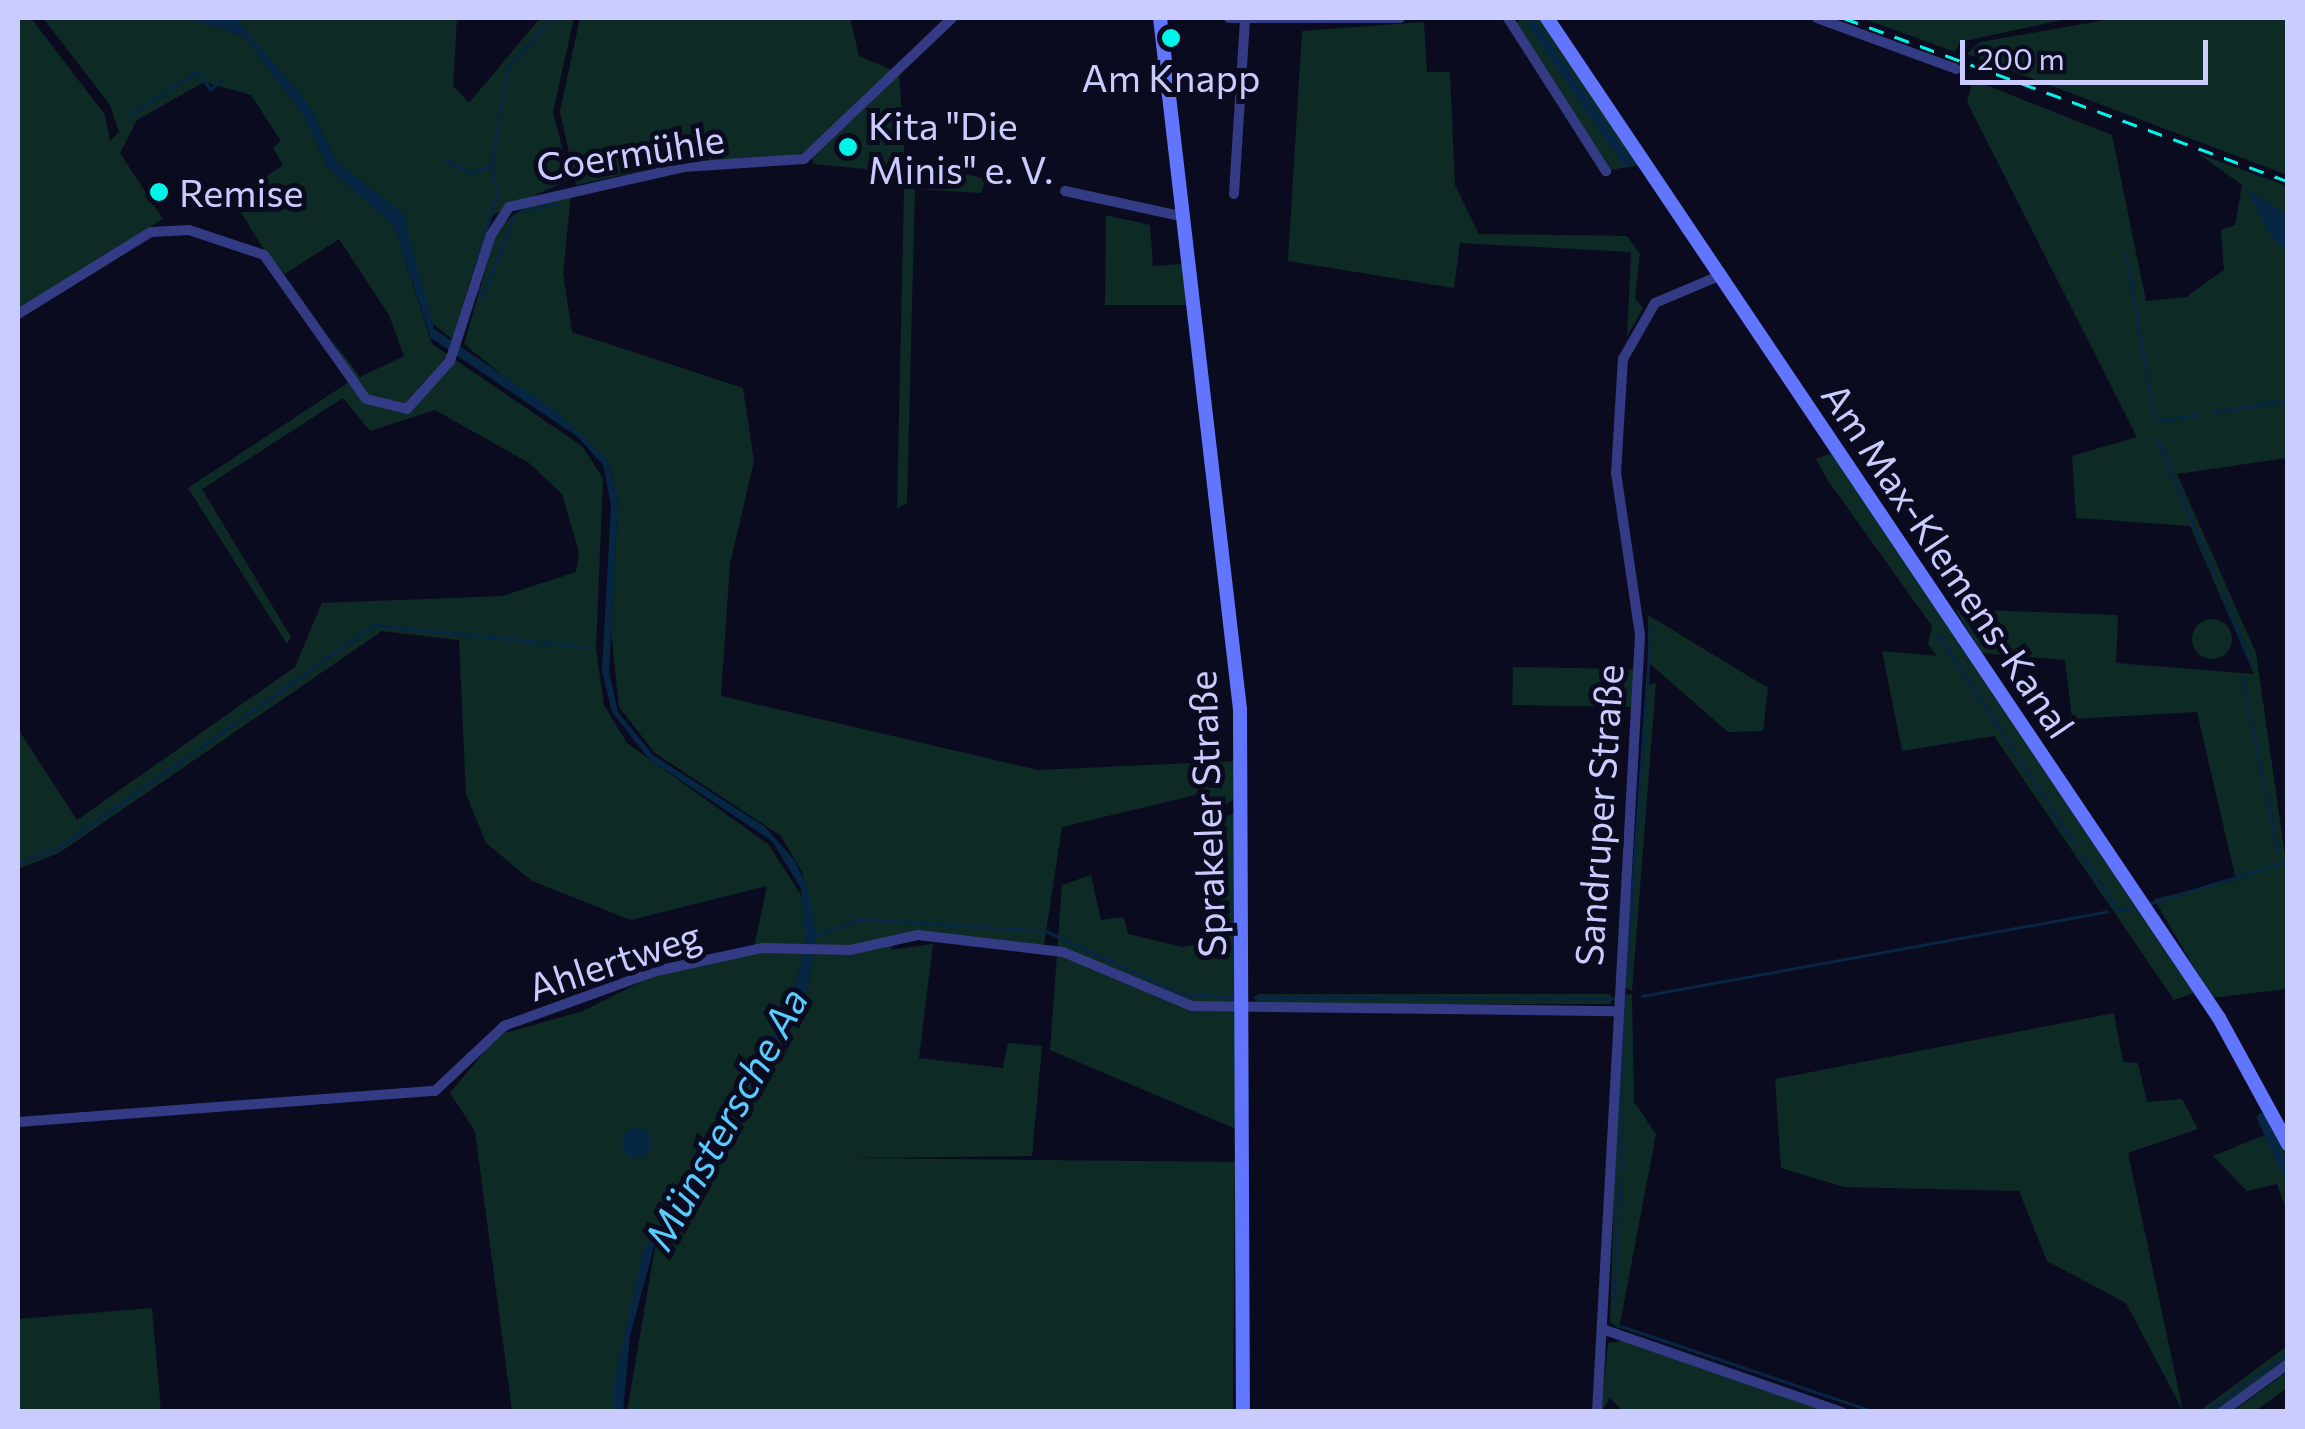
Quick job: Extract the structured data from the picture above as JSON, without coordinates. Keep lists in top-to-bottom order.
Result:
{
  "streets": {
    "main road": ["Am Max-Klemens-Kanal", "Sprakeler Straße"],
    "street": ["Coermühle", "Sandruper Straße", "Ahlertweg"]
  },
  "crossings": [
    ["Am Max-Klemens-Kanal", "Sandruper Straße"],
    ["Sprakeler Straße", "Ahlertweg"],
    ["Sandruper Straße", "Ahlertweg"]
  ],
  "water": ["Münstersche Aa"],
  "places": ["Am Knapp", "Kita \"Die Minis\" e. V.", "Remise"],
  "scale_bar": "200 m"
}
